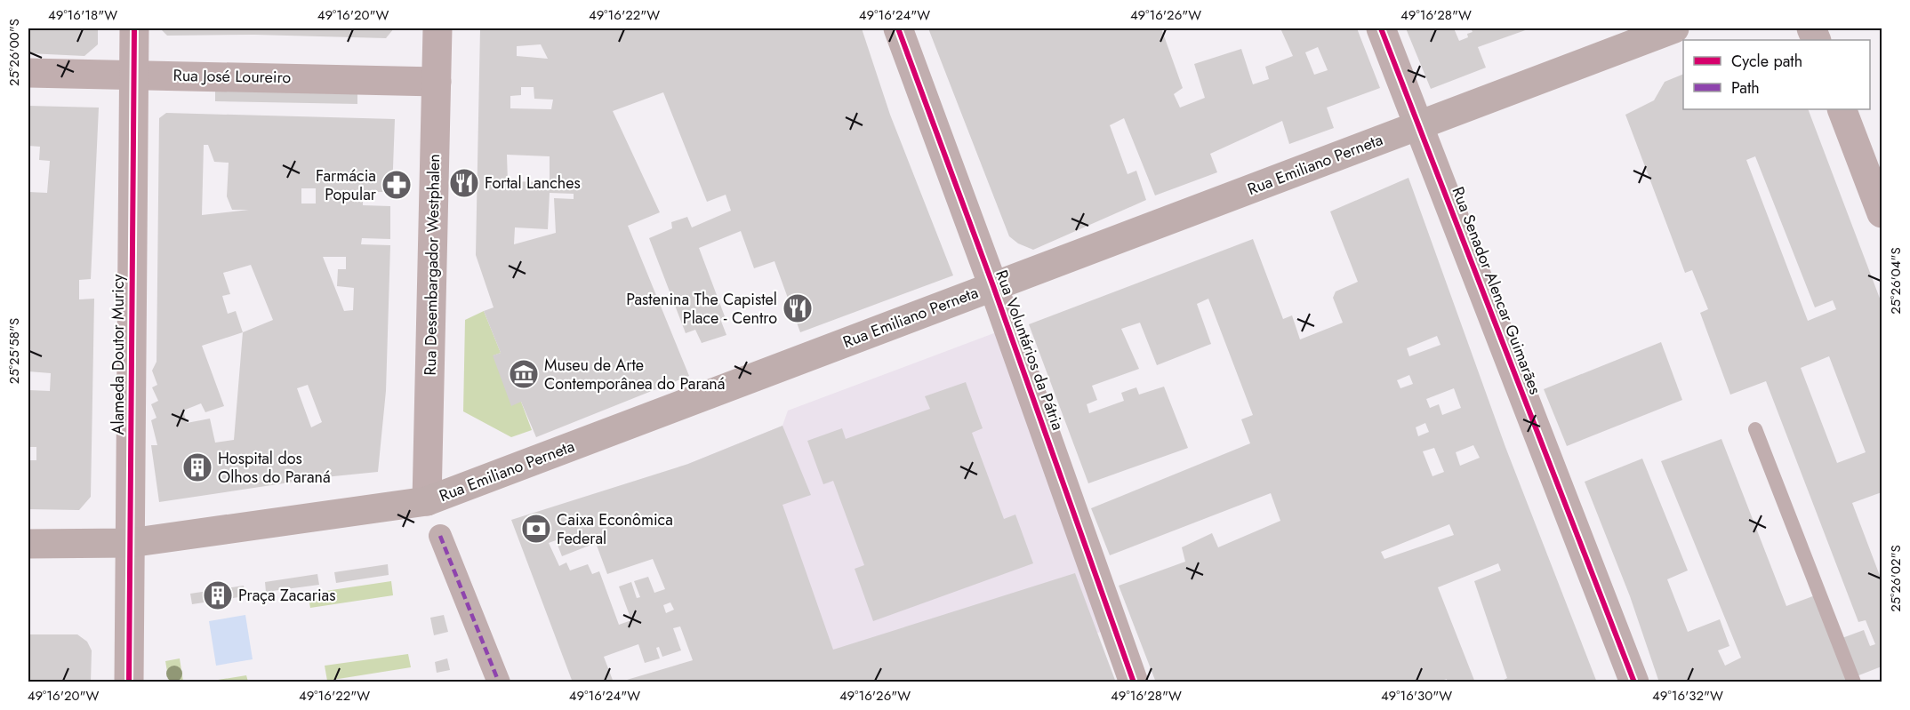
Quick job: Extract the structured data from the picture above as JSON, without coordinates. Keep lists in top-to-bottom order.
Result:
{
  "streets": {
    "main road": ["Rua Emiliano Perneta"],
    "street": [
      "Rua José Loureiro",
      "Rua Desembargador Westphalen",
      "Rua Senador Alencar Guimarães",
      "Rua Voluntários da Pátria",
      "Alameda Doutor Muricy"
    ]
  },
  "crossings": [
    ["Rua José Loureiro", "Rua Desembargador Westphalen"],
    ["Rua José Loureiro", "Alameda Doutor Muricy"],
    ["Rua Emiliano Perneta", "Rua Desembargador Westphalen"],
    ["Rua Emiliano Perneta", "Rua Senador Alencar Guimarães"],
    ["Rua Emiliano Perneta", "Rua Voluntários da Pátria"],
    ["Rua Emiliano Perneta", "Alameda Doutor Muricy"]
  ],
  "places": {
    "restaurant": ["Fortal Lanches", "Pastenina The Capistel Place - Centro"],
    "pharmacy": ["Farmácia Popular"],
    "museum": ["Museu de Arte Contemporânea do Paraná"],
    "building": ["Hospital dos Olhos do Paraná", "Praça Zacarias"],
    "bank": ["Caixa Econômica Federal"]
  },
  "legend": ["Cycle path", "Path"],
  "coordinates": [
    "49°16'18\"W",
    "49°16'20\"W",
    "49°16'22\"W",
    "49°16'24\"W",
    "49°16'26\"W",
    "49°16'28\"W",
    "25°26'00\"S",
    "25°26'04\"S",
    "25°25'58\"S",
    "25°26'02\"S",
    "49°16'30\"W",
    "49°16'32\"W"
  ]
}
